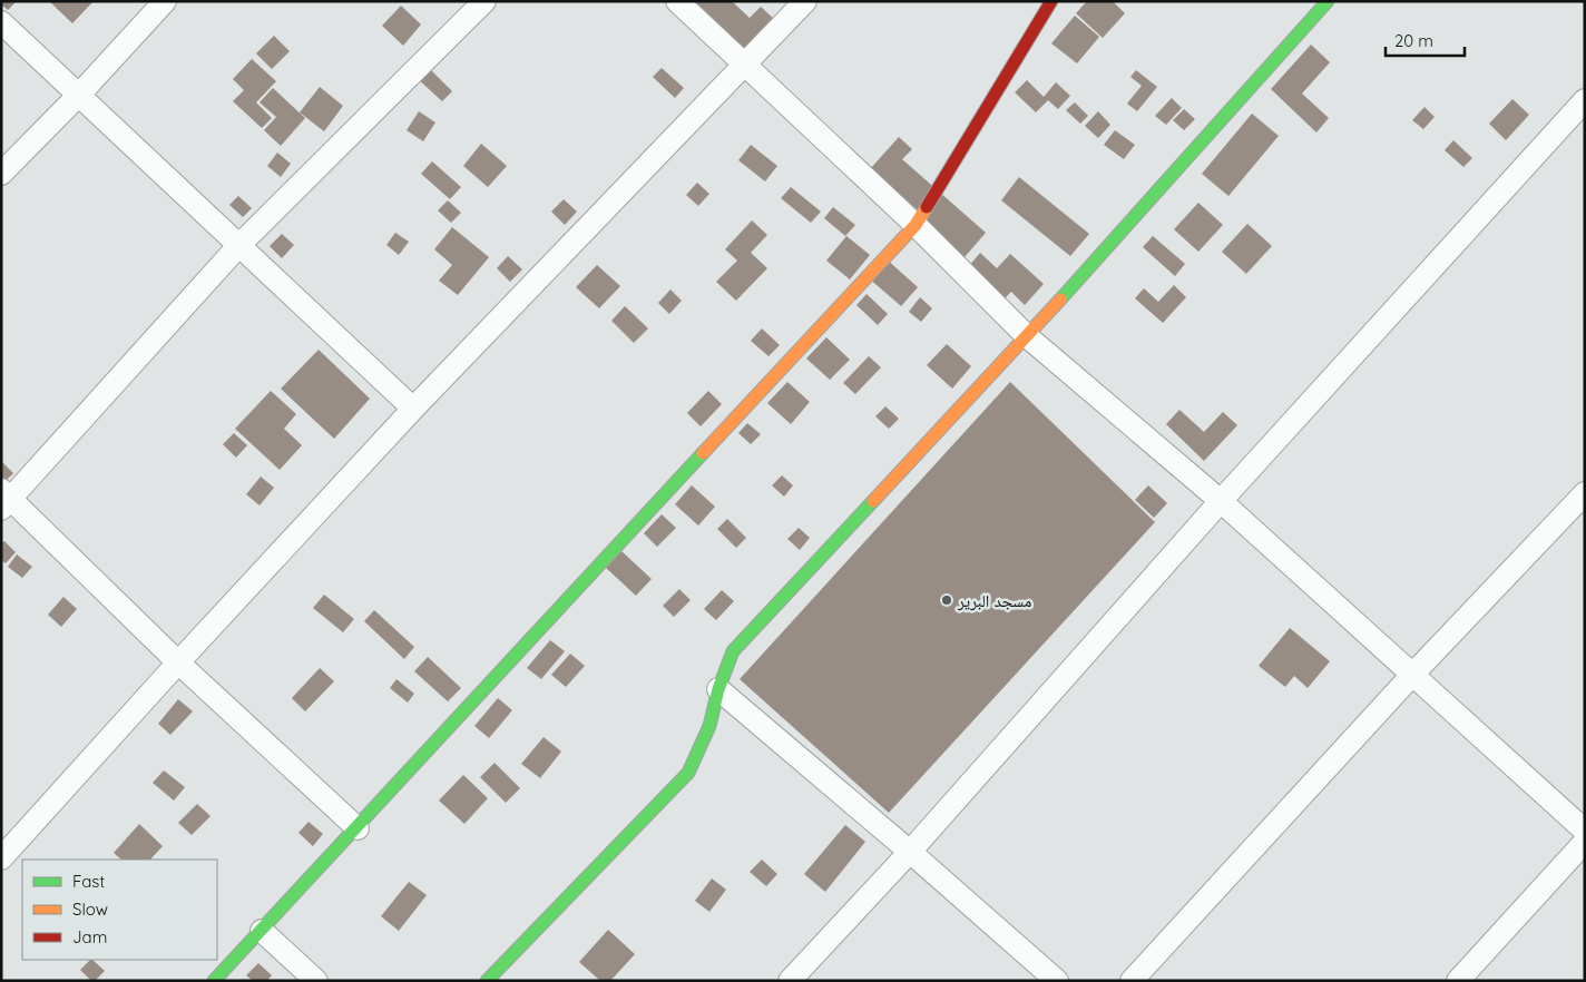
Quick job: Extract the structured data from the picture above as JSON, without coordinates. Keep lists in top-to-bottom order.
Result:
{
  "places": ["مسجد البرير"],
  "legend": ["Fast", "Slow", "Jam"],
  "scale_bar": "20 m"
}
